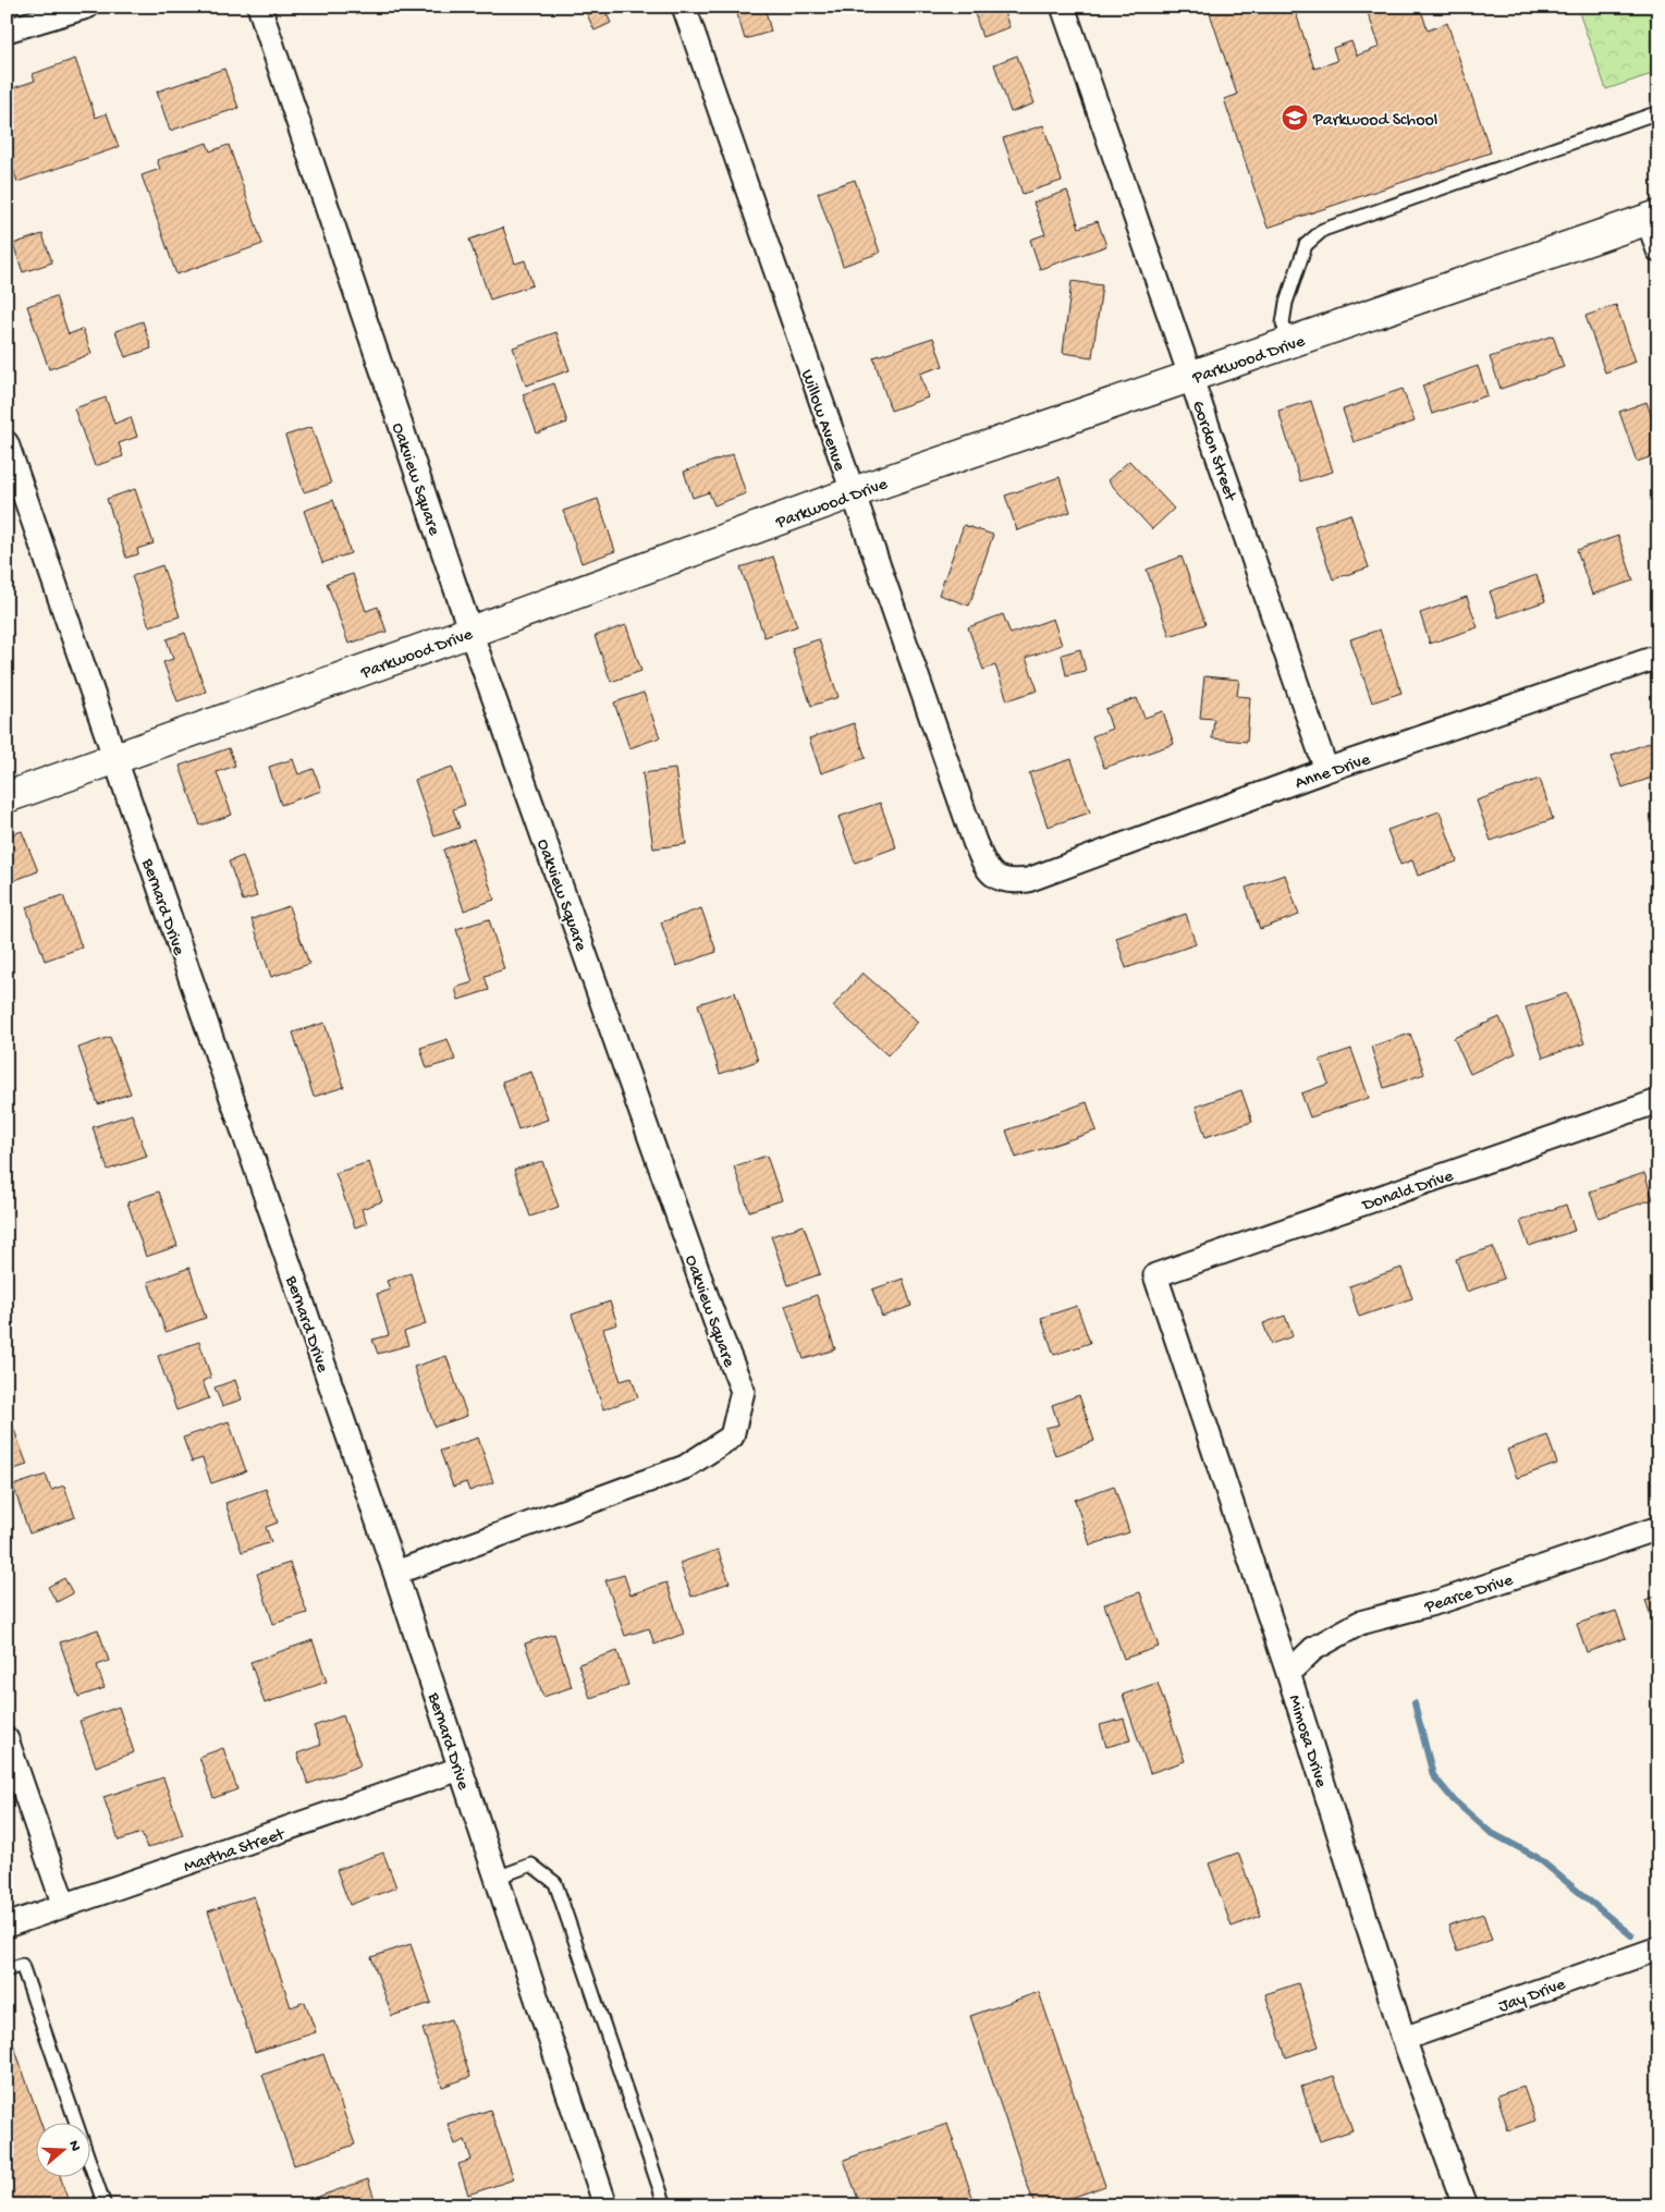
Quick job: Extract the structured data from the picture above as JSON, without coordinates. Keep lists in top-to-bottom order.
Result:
{
  "streets": {
    "street": [
      "Parkwood Drive",
      "Willow Avenue",
      "Gordon Street",
      "Oakview Square",
      "Anne Drive",
      "Bernard Drive",
      "Donald Drive",
      "Pearce Drive",
      "Mimosa Drive",
      "Martha Street",
      "Jay Drive"
    ]
  },
  "crossings": [
    ["Parkwood Drive", "Willow Avenue"],
    ["Parkwood Drive", "Gordon Street"],
    ["Parkwood Drive", "Oakview Square"],
    ["Parkwood Drive", "Bernard Drive"],
    ["Willow Avenue", "Anne Drive"],
    ["Gordon Street", "Anne Drive"],
    ["Oakview Square", "Bernard Drive"],
    ["Bernard Drive", "Martha Street"],
    ["Donald Drive", "Mimosa Drive"],
    ["Pearce Drive", "Mimosa Drive"],
    ["Mimosa Drive", "Jay Drive"]
  ],
  "places": {
    "school or university": ["Parkwood School"]
  },
  "north": "right"
}
